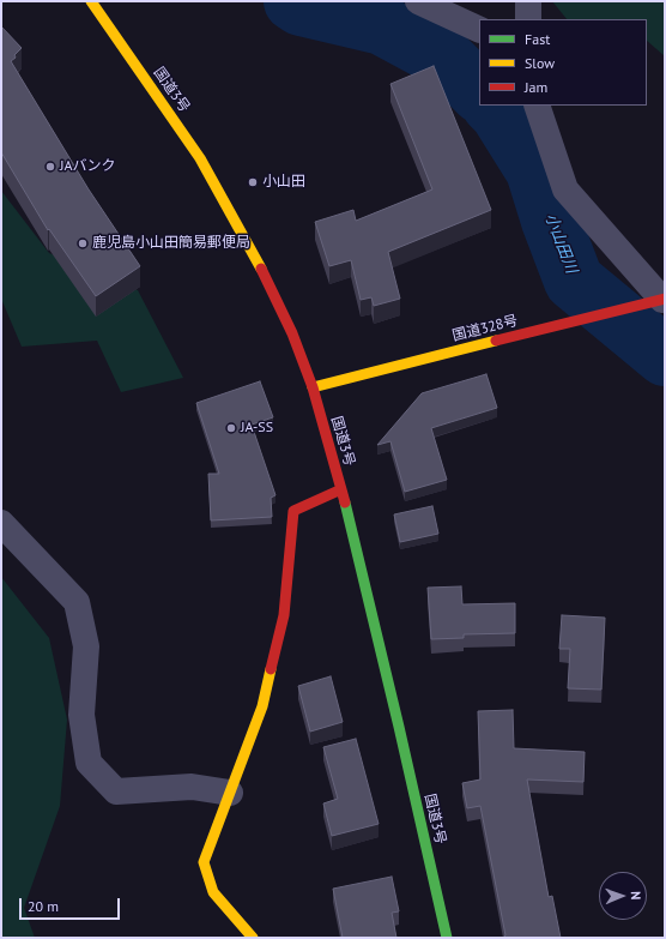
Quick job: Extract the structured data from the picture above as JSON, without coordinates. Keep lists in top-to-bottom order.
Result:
{
  "streets": {
    "main road": ["国道3号", "国道328号"]
  },
  "crossings": [
    ["国道3号", "国道328号"]
  ],
  "water": ["小山田川"],
  "places": [
    "JAバンク",
    "小山田",
    "鹿児島小山田簡易郵便局",
    "JA-SS"
  ],
  "legend": ["Fast", "Slow", "Jam"],
  "scale_bar": "20 m",
  "north": "right"
}
